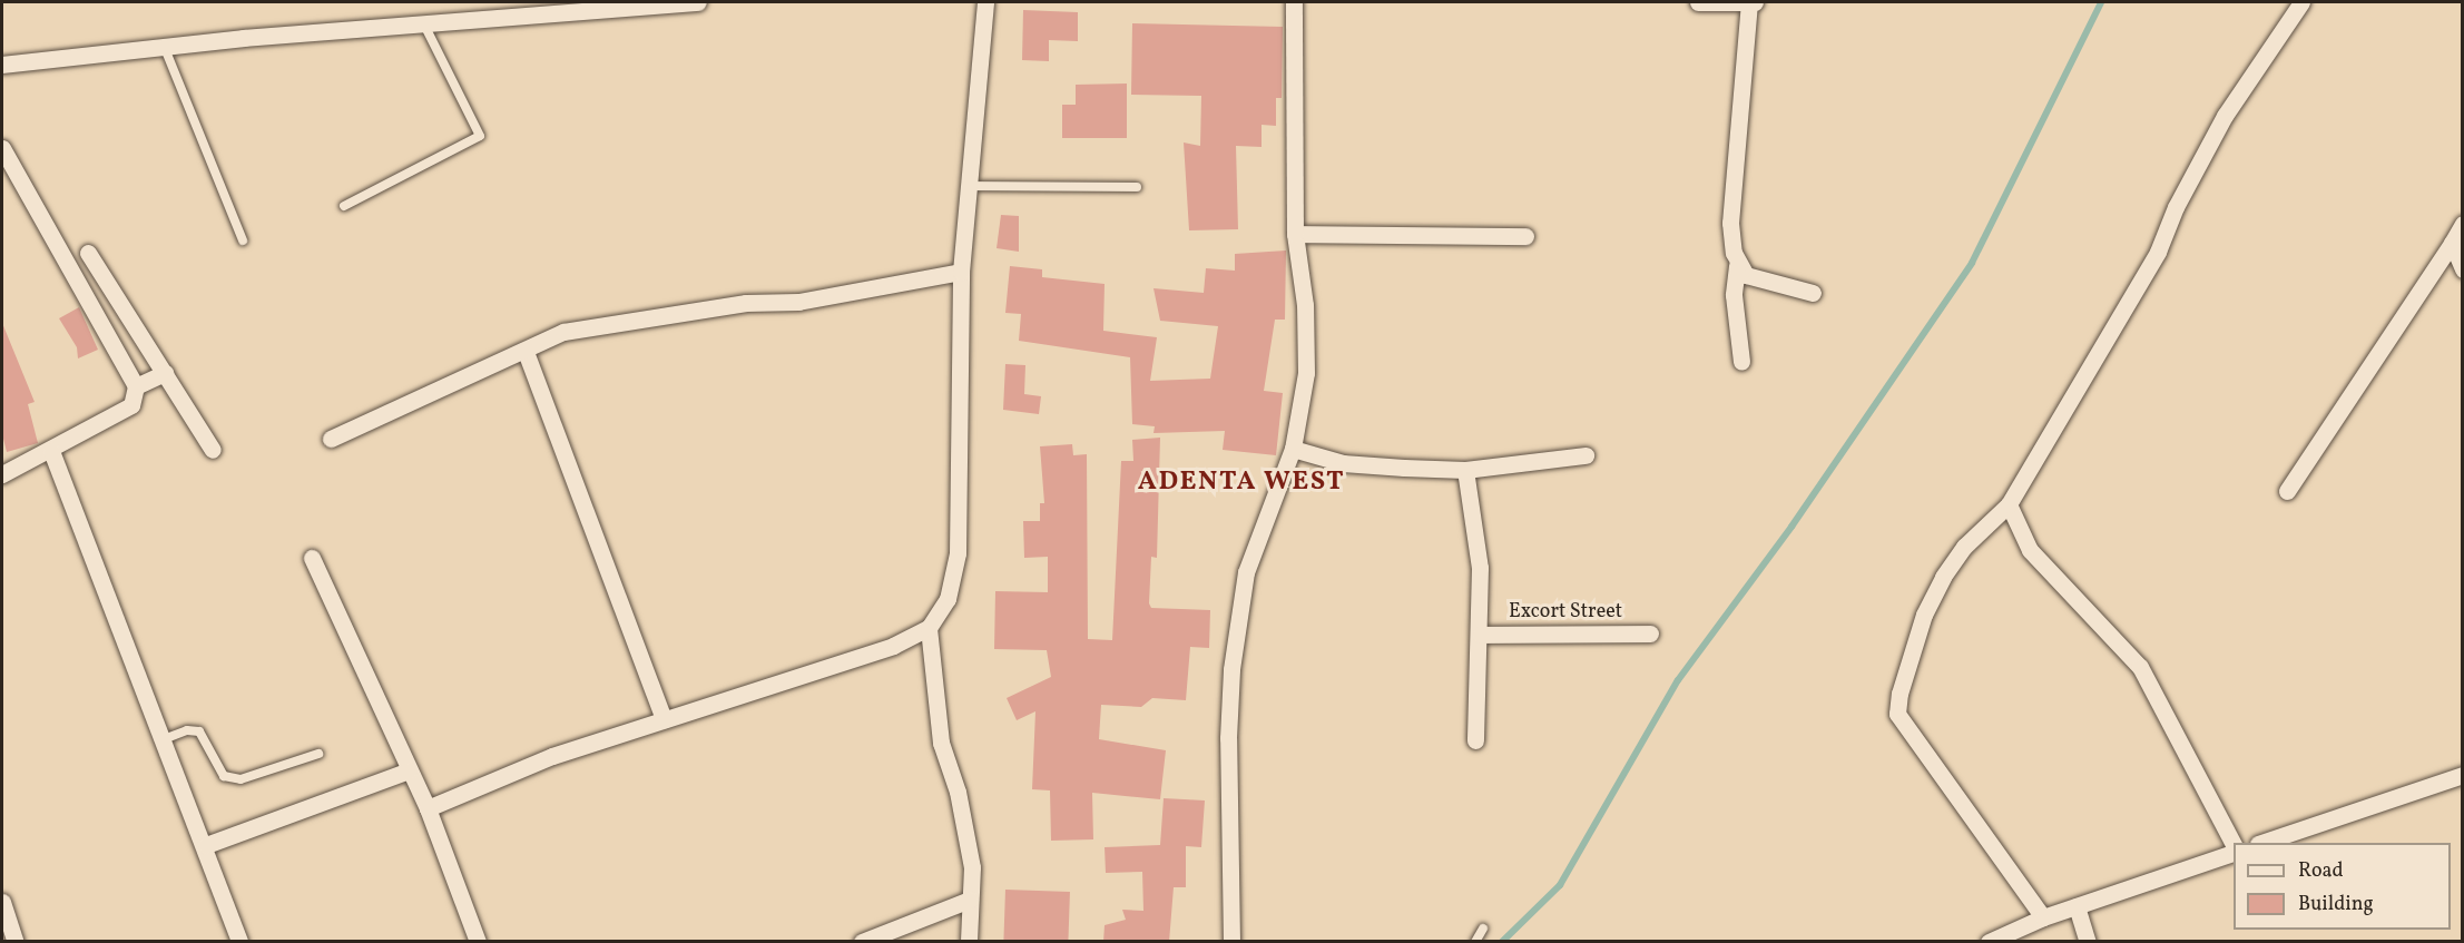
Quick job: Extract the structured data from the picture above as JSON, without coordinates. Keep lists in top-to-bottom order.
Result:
{
  "streets": {
    "street": ["Excort Street"]
  },
  "districts": ["ADENTA WEST"],
  "legend": ["Road", "Building"]
}
